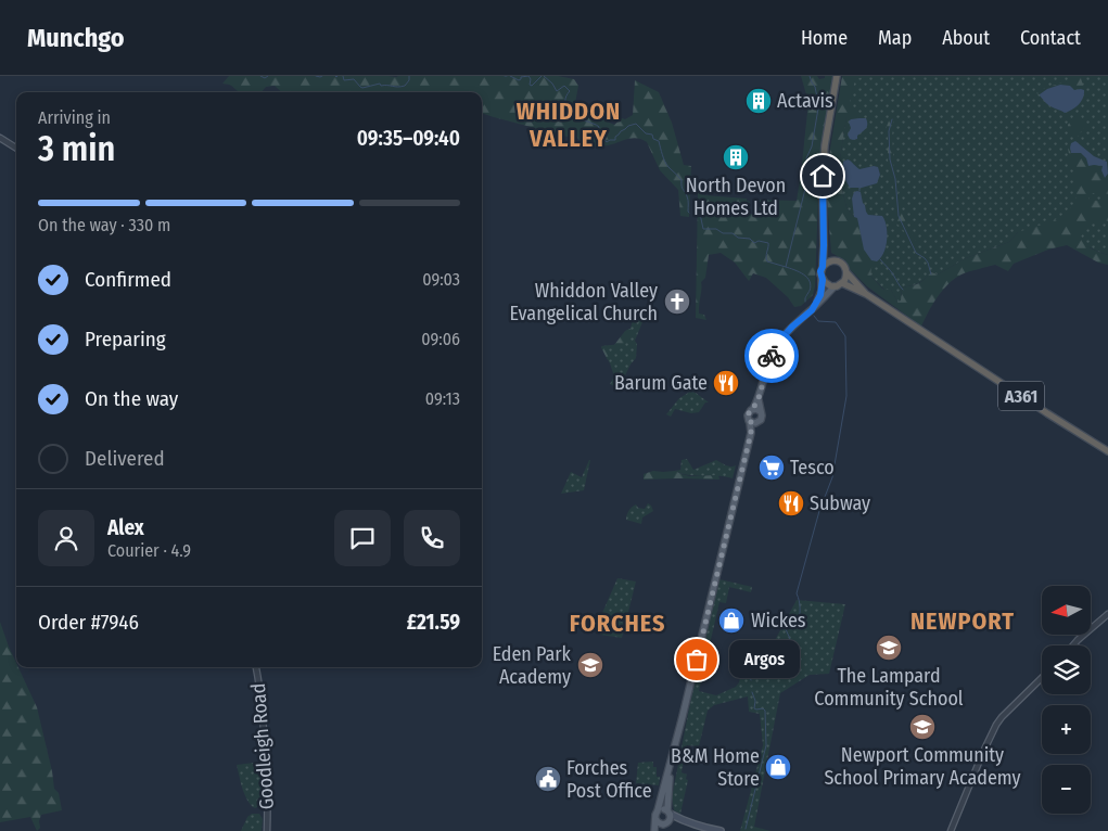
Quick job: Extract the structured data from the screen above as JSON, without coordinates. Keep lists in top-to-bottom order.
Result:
{
  "streets": {
    "highway": ["A361"],
    "street": ["Goodleigh Road"]
  },
  "districts": ["WHIDDON VALLEY", "NEWPORT", "FORCHES"],
  "places": {
    "building": ["Actavis", "North Devon Homes Ltd"],
    "church": ["Whiddon Valley Evangelical Church"],
    "restaurant": ["Barum Gate", "Subway"],
    "supermarket": ["Tesco"],
    "shop": ["Wickes", "B&M Home Store"],
    "school or university": ["The Lampard Community School", "Eden Park Academy", "Newport Community School Primary Academy"],
    "other": ["Argos"],
    "public building": ["Forches Post Office"]
  },
  "north": "left",
  "page": {
    "header": "Munchgo",
    "nav": [
      "Home",
      "Map",
      "About",
      "Contact"
    ],
    "heading": ["3 min", "Arriving in", "09:35–09:40"],
    "panel": [
      "Alex",
      "Courier · 4.9",
      "Order #7946",
      "£21.59"
    ],
    "bar": "On the way · 330 m",
    "list": [
      ["Confirmed", "09:03"],
      ["Preparing", "09:06"],
      ["On the way", "09:13"],
      "Delivered"
    ],
    "map_buttons": ["+", "−"],
    "bubble": "Argos"
  }
}
